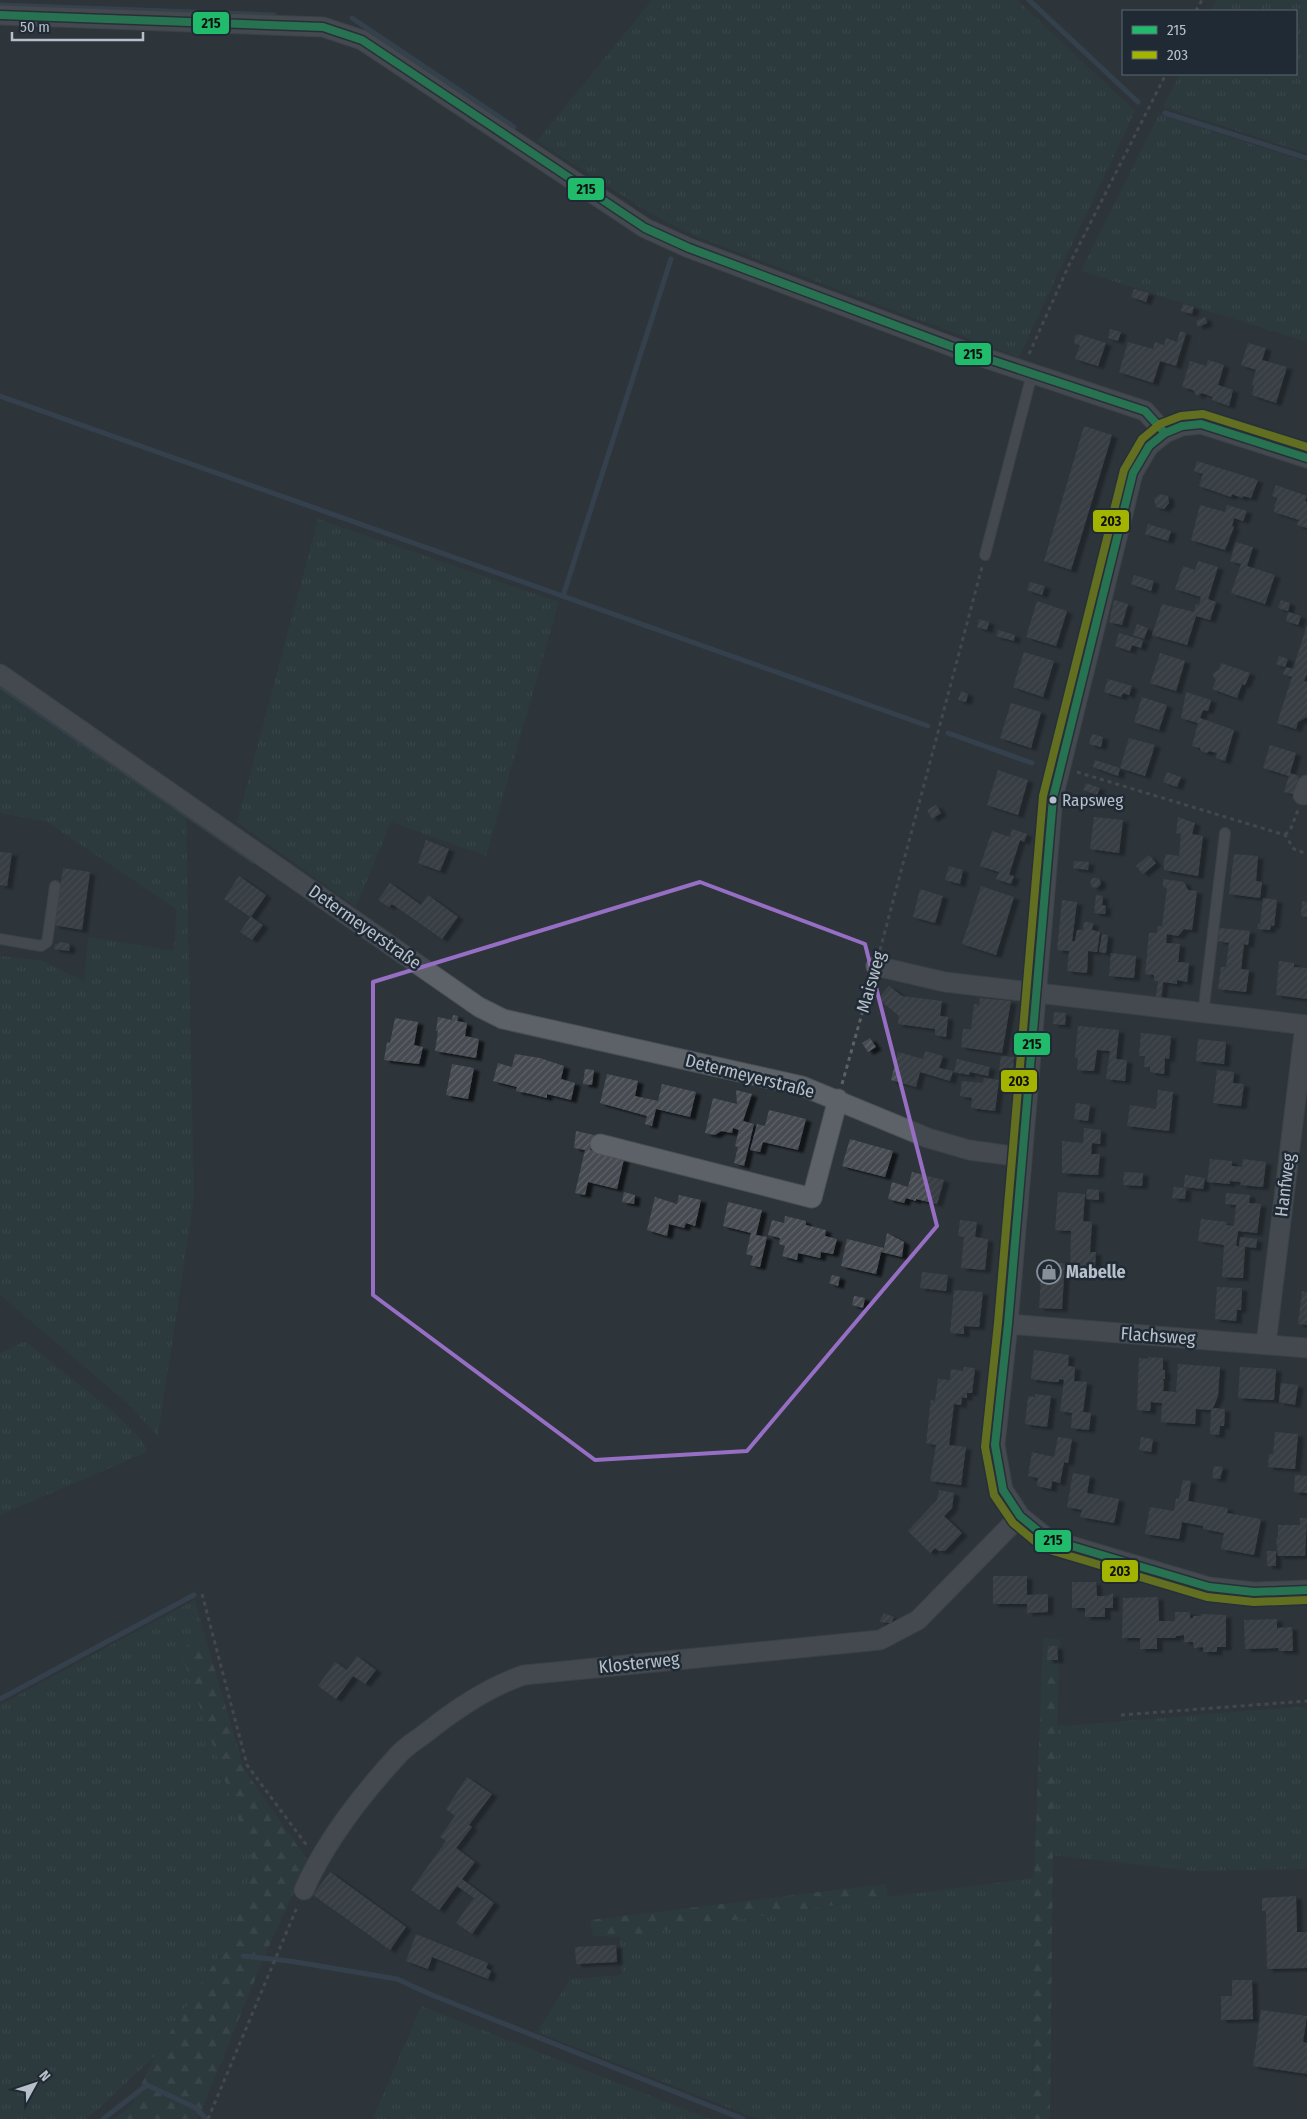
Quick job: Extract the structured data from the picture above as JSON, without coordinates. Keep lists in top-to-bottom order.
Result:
{
  "streets": {
    "street": [
      "Determeyerstraße",
      "Hanfweg",
      "Flachsweg",
      "Klosterweg"
    ],
    "path": ["Maisweg"]
  },
  "crossings": [
    ["Determeyerstraße", "Maisweg"],
    ["Hanfweg", "Flachsweg"]
  ],
  "places": {
    "other": ["Rapsweg"],
    "shop": ["Mabelle"]
  },
  "lines": ["transit line 215", "transit line 203"],
  "legend": ["215", "203"],
  "scale_bar": "50 m",
  "north": "top right"
}
